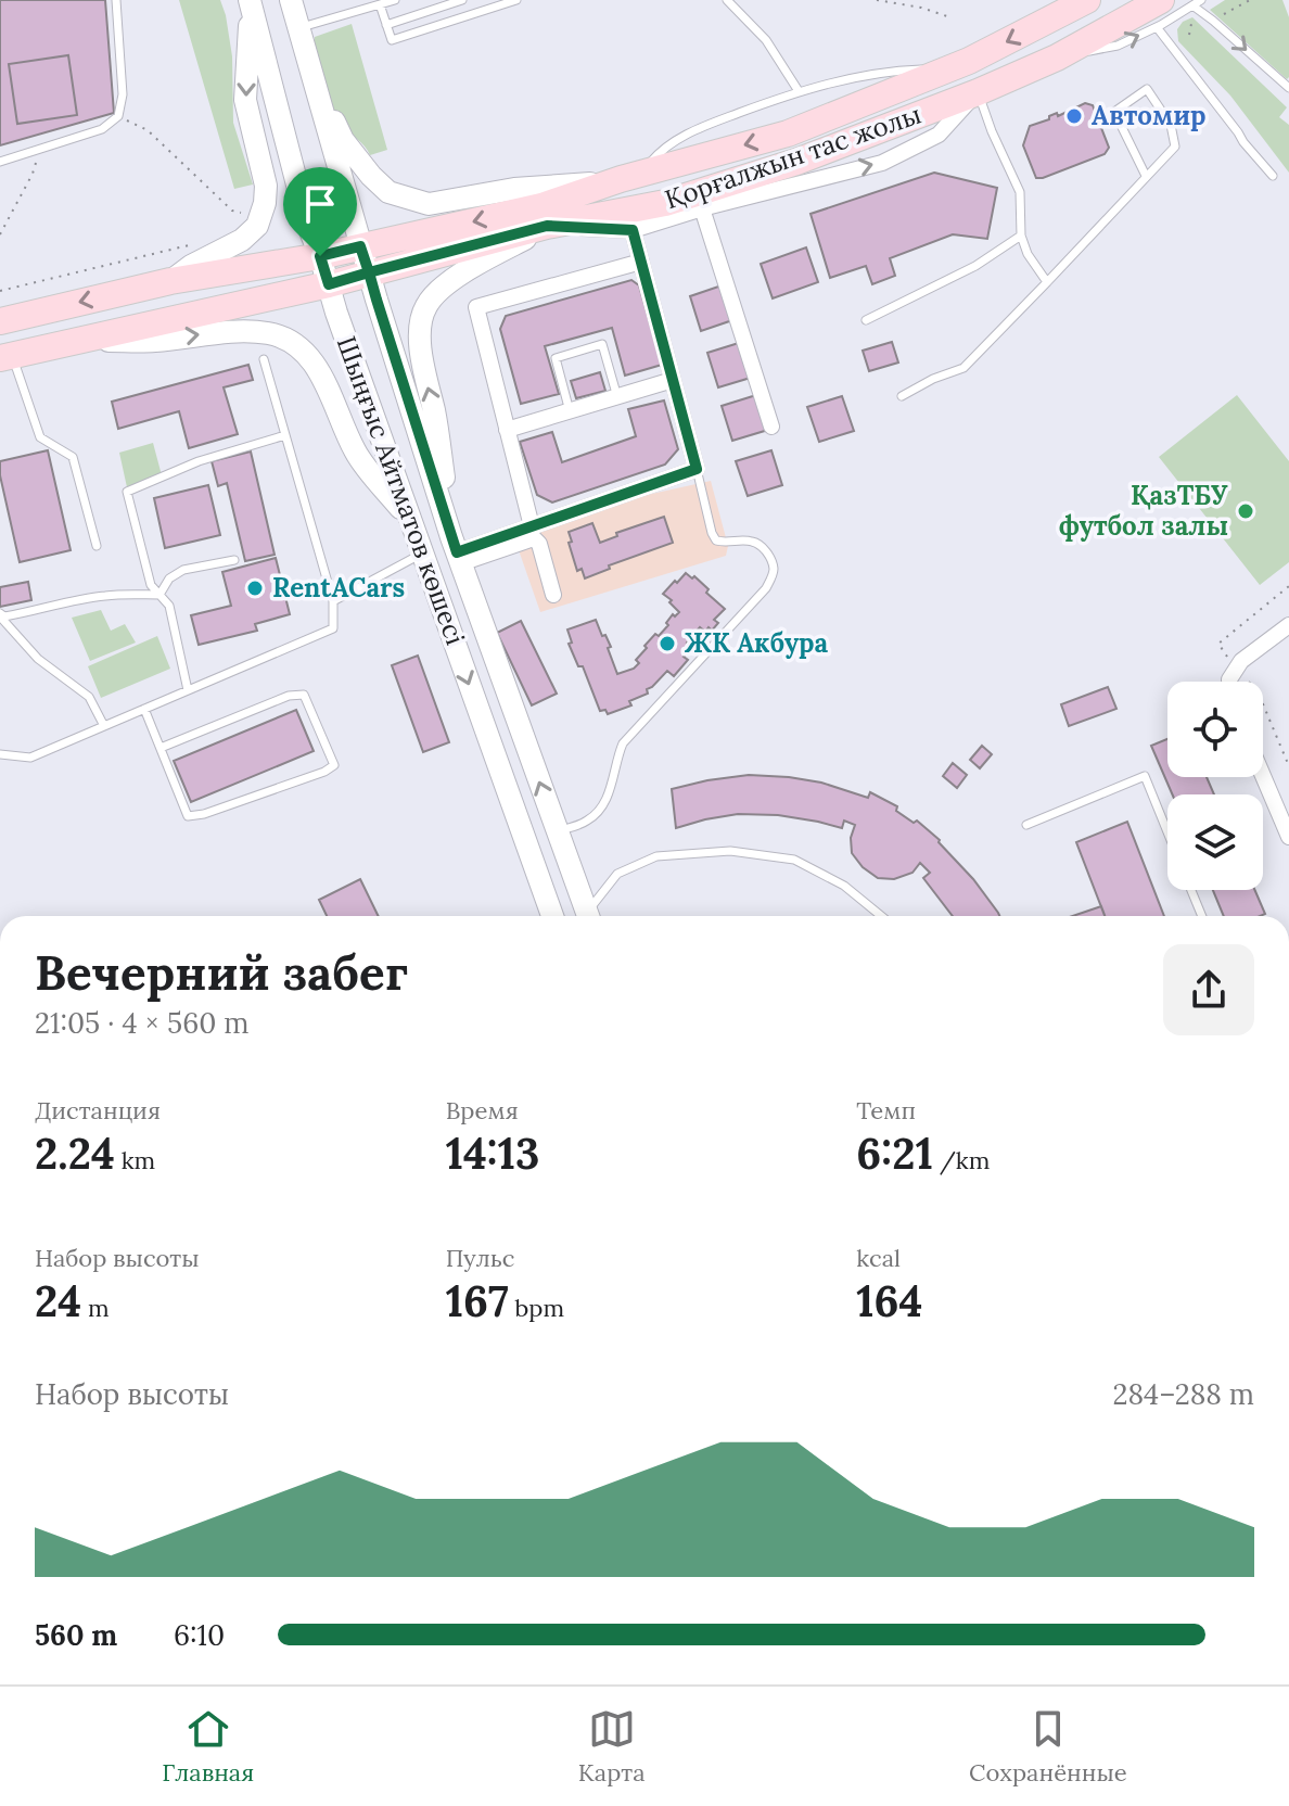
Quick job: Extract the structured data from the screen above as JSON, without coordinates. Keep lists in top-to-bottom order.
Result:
{
  "streets": {
    "main road": ["Қорғалжын тас жолы", "Шыңғыс Айтматов көшесі"]
  },
  "crossings": [
    ["Қорғалжын тас жолы", "Шыңғыс Айтматов көшесі"]
  ],
  "places": [
    "Автомир",
    "ҚазТБУ футбол залы",
    "RentACars",
    "ЖК Акбура"
  ],
  "page": {
    "heading": ["Вечерний забег", "21:05 · 4 × 560 m"],
    "stats": [
      ["Дистанция", "2.24 km"],
      ["Время", "14:13"],
      ["Темп", "6:21 /km"],
      ["Набор высоты", "24 m"],
      ["Пульс", "167 bpm"],
      ["kcal", "164"]
    ],
    "chart": ["Набор высоты", "284–288 m"],
    "list": [
      {
        "name": "560 m",
        "note": "6:10"
      }
    ],
    "tabs": ["Главная", "Карта", "Сохранённые"]
  }
}
